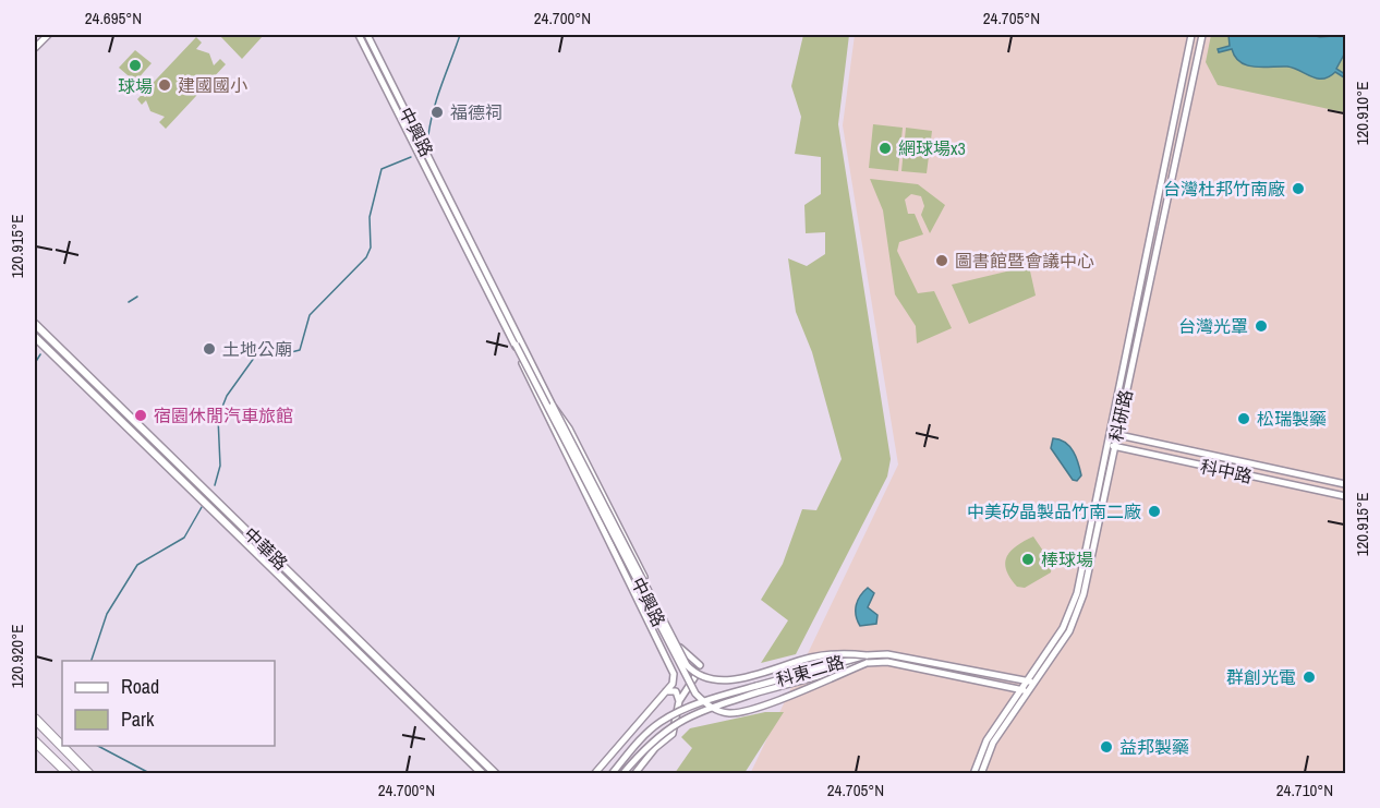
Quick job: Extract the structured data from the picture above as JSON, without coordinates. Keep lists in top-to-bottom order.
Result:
{
  "streets": {
    "main road": ["中華路"],
    "street": [
      "中興路",
      "科研路",
      "科中路",
      "科東二路"
    ]
  },
  "crossings": [
    ["中興路", "科東二路"],
    ["科研路", "科中路"],
    ["科研路", "科東二路"]
  ],
  "places": [
    "球場",
    "建國國小",
    "福德祠",
    "網球場x3",
    "台灣杜邦竹南廠",
    "圖書館暨會議中心",
    "台灣光罩",
    "土地公廟",
    "宿園休閒汽車旅館",
    "松瑞製藥",
    "中美矽晶製品竹南二廠",
    "棒球場",
    "群創光電",
    "益邦製藥"
  ],
  "legend": ["Road", "Park"],
  "coordinates": [
    "24.695°N",
    "24.700°N",
    "24.705°N",
    "120.910°E",
    "120.915°E",
    "120.920°E",
    "24.710°N"
  ]
}
